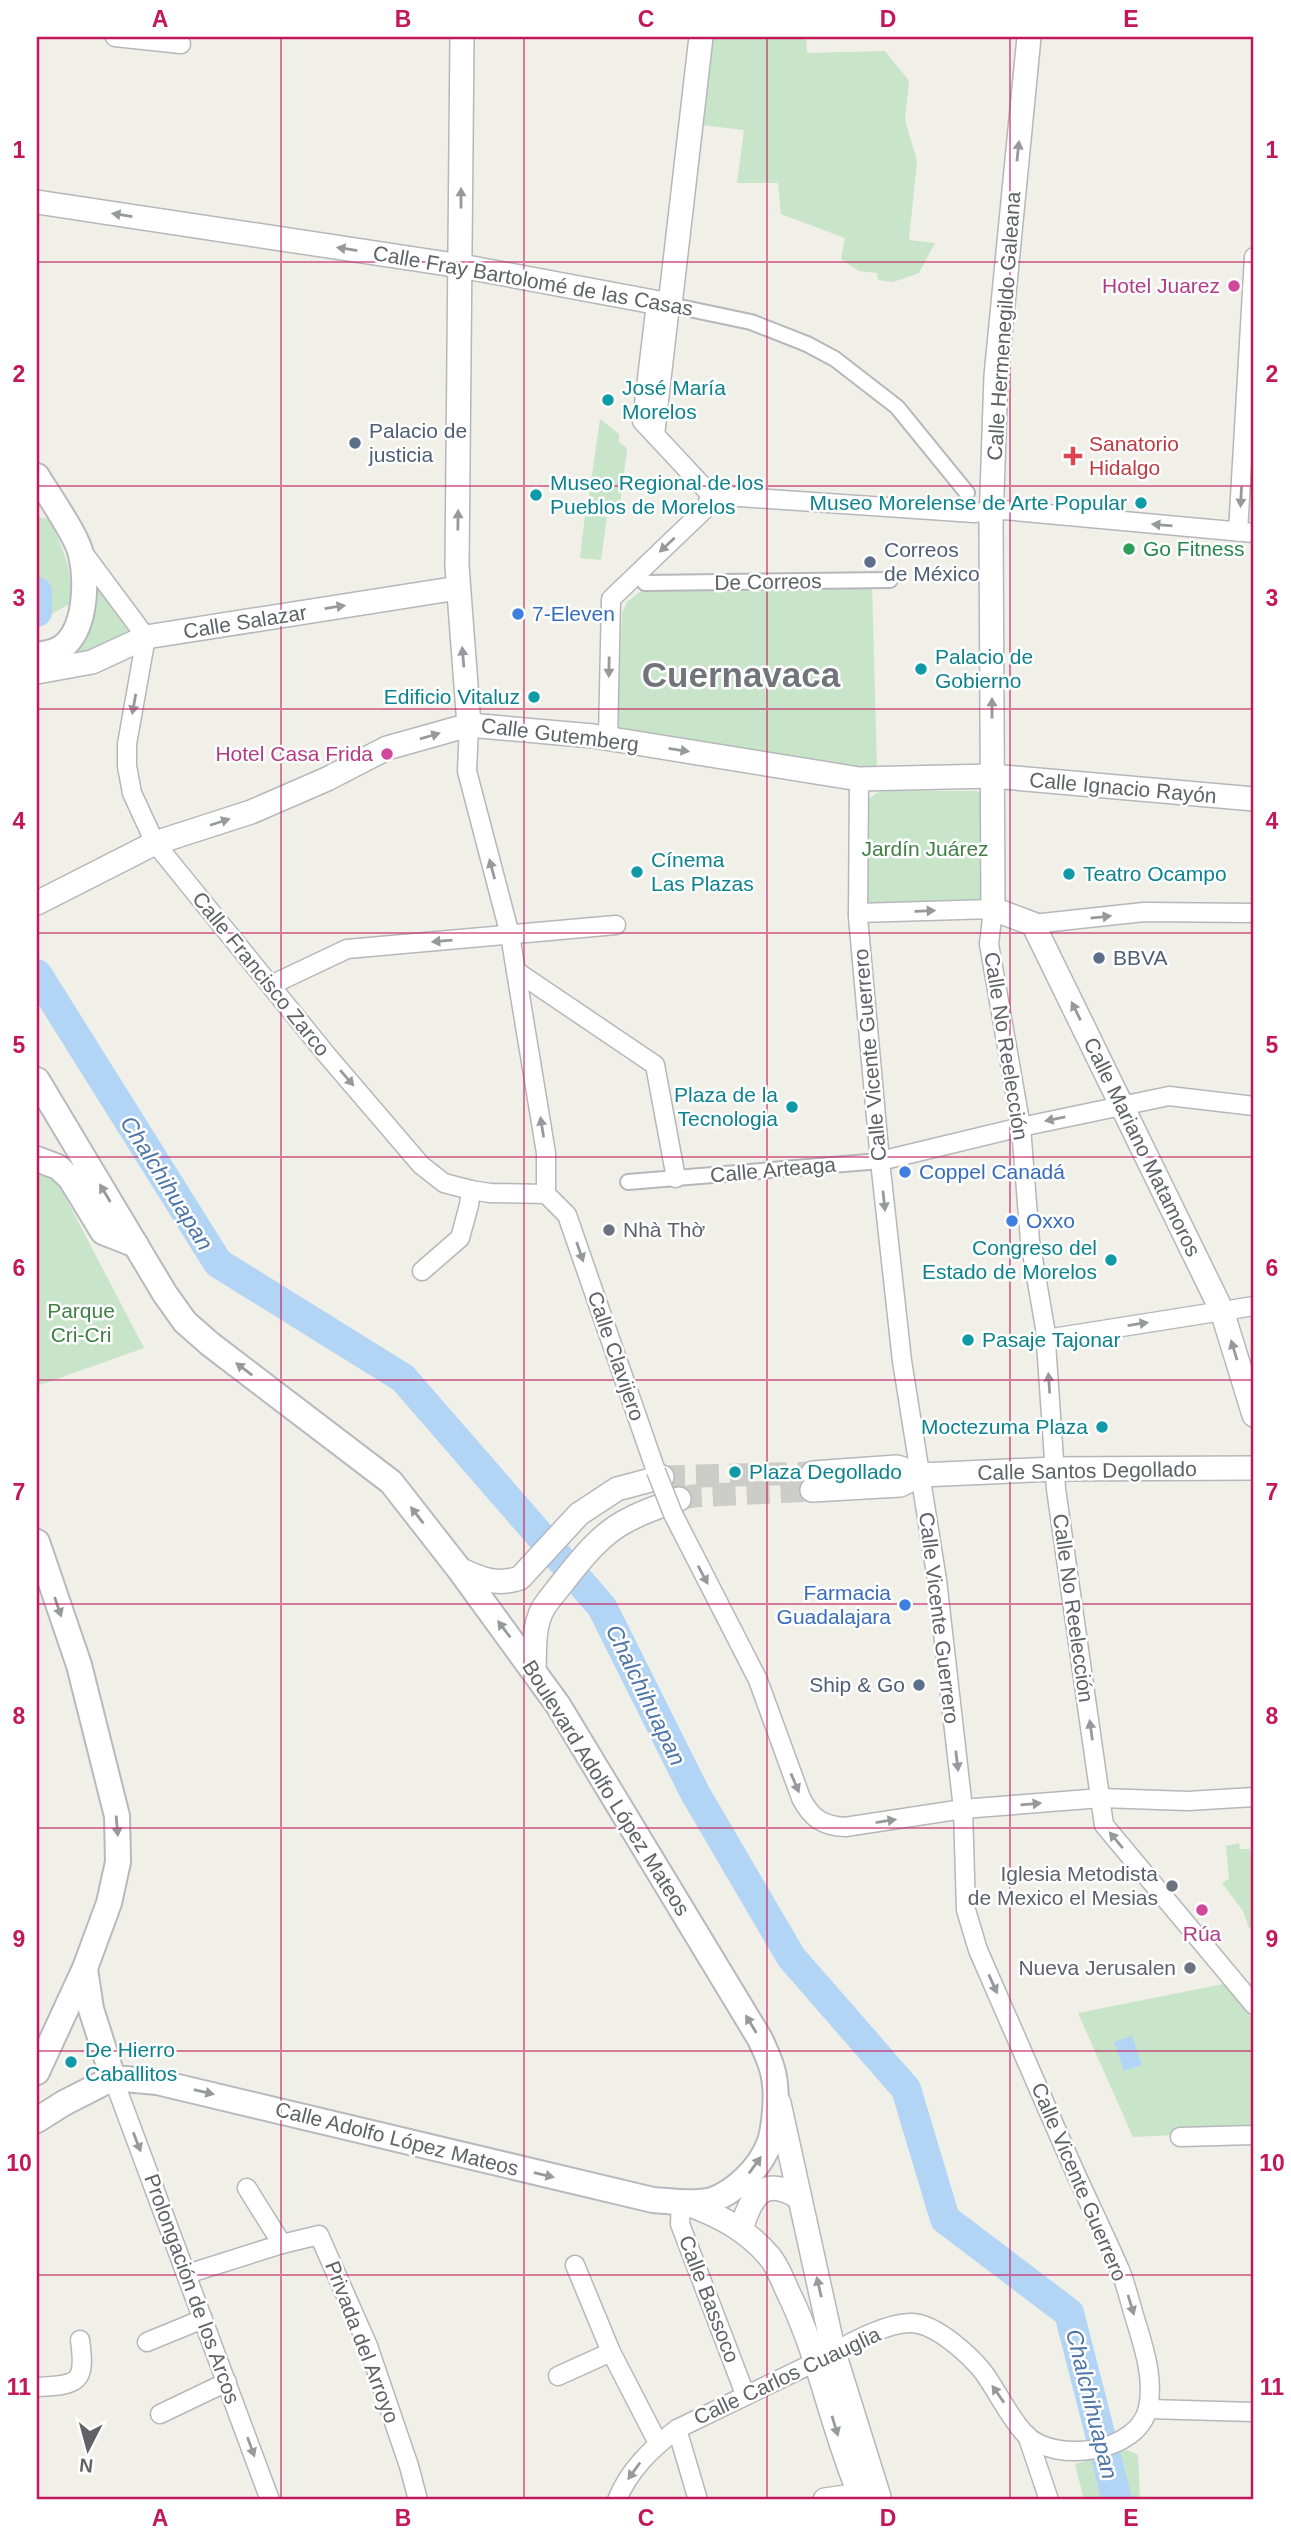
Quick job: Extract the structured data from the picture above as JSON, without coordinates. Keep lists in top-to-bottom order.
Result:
{
  "streets": {
    "main road": ["Boulevard Adolfo López Mateos", "Calle Adolfo López Mateos"],
    "street": [
      "Calle Fray Bartolomé de las Casas",
      "Calle Hermenegildo Galeana",
      "De Correos",
      "Calle Salazar",
      "Calle Gutemberg",
      "Calle Ignacio Rayón",
      "Calle Francisco Zarco",
      "Calle No Reelección",
      "Calle Vicente Guerrero",
      "Calle Mariano Matamoros",
      "Calle Arteaga",
      "Calle Clavijero",
      "Calle Santos Degollado",
      "Prolongación de los Arcos",
      "Calle Bassoco",
      "Privada del Arroyo",
      "Calle Carlos Cuauglia"
    ]
  },
  "crossings": [
    ["Calle Hermenegildo Galeana", "Calle Gutemberg"],
    ["Calle Hermenegildo Galeana", "Calle Ignacio Rayón"],
    ["Calle Hermenegildo Galeana", "Calle No Reelección"],
    ["Calle Salazar", "Calle Francisco Zarco"],
    ["Calle Gutemberg", "Calle Ignacio Rayón"],
    ["Calle Gutemberg", "Calle Francisco Zarco"],
    ["Calle Gutemberg", "Calle Vicente Guerrero"],
    ["Calle Francisco Zarco", "Calle Clavijero"],
    ["Calle No Reelección", "Calle Arteaga"],
    ["Calle No Reelección", "Calle Clavijero"],
    ["Calle No Reelección", "Calle Santos Degollado"],
    ["Calle Vicente Guerrero", "Calle Arteaga"],
    ["Calle Vicente Guerrero", "Calle Clavijero"],
    ["Calle Vicente Guerrero", "Calle Santos Degollado"],
    ["Calle Vicente Guerrero", "Calle Carlos Cuauglia"],
    ["Calle Mariano Matamoros", "Calle Arteaga"],
    ["Boulevard Adolfo López Mateos", "Calle Adolfo López Mateos"],
    ["Boulevard Adolfo López Mateos", "Calle Carlos Cuauglia"],
    ["Calle Adolfo López Mateos", "Prolongación de los Arcos"],
    ["Calle Adolfo López Mateos", "Calle Bassoco"],
    ["Calle Adolfo López Mateos", "Calle Carlos Cuauglia"],
    ["Prolongación de los Arcos", "Privada del Arroyo"],
    ["Calle Bassoco", "Calle Carlos Cuauglia"]
  ],
  "one_way": [
    "Calle Fray Bartolomé de las Casas",
    "Calle Hermenegildo Galeana",
    "Calle Salazar",
    "Calle Francisco Zarco",
    "Calle No Reelección",
    "Calle Vicente Guerrero",
    "Calle Mariano Matamoros",
    "Calle Clavijero",
    "Boulevard Adolfo López Mateos",
    "Calle Adolfo López Mateos",
    "Prolongación de los Arcos"
  ],
  "districts": ["Cuernavaca"],
  "water": ["Chalchihuapan"],
  "parks": ["Jardín Juárez", "Parque Cri-Cri"],
  "places": {
    "other": [
      "Hotel Juarez",
      "José María Morelos",
      "Palacio de justicia",
      "Museo Regional de los Pueblos de Morelos",
      "Museo Morelense de Arte Popular",
      "Go Fitness",
      "Correos de México",
      "7-Eleven",
      "Palacio de Gobierno",
      "Edificio Vitaluz",
      "Hotel Casa Frida",
      "Cínema Las Plazas",
      "Teatro Ocampo",
      "BBVA",
      "Plaza de la Tecnologia",
      "Coppel Canadá",
      "Oxxo",
      "Nhà Thờ",
      "Congreso del Estado de Morelos",
      "Pasaje Tajonar",
      "Moctezuma Plaza",
      "Plaza Degollado",
      "Farmacia Guadalajara",
      "Ship & Go",
      "Iglesia Metodista de Mexico el Mesias",
      "Rúa",
      "Nueva Jerusalen",
      "De Hierro Caballitos"
    ],
    "health": ["Sanatorio Hidalgo"]
  },
  "north": "bottom",
  "grid": {
    "columns": [
      "A",
      "B",
      "C",
      "D",
      "E"
    ],
    "rows": [
      "1",
      "2",
      "3",
      "4",
      "5",
      "6",
      "7",
      "8",
      "9",
      "10",
      "11"
    ]
  }
}
